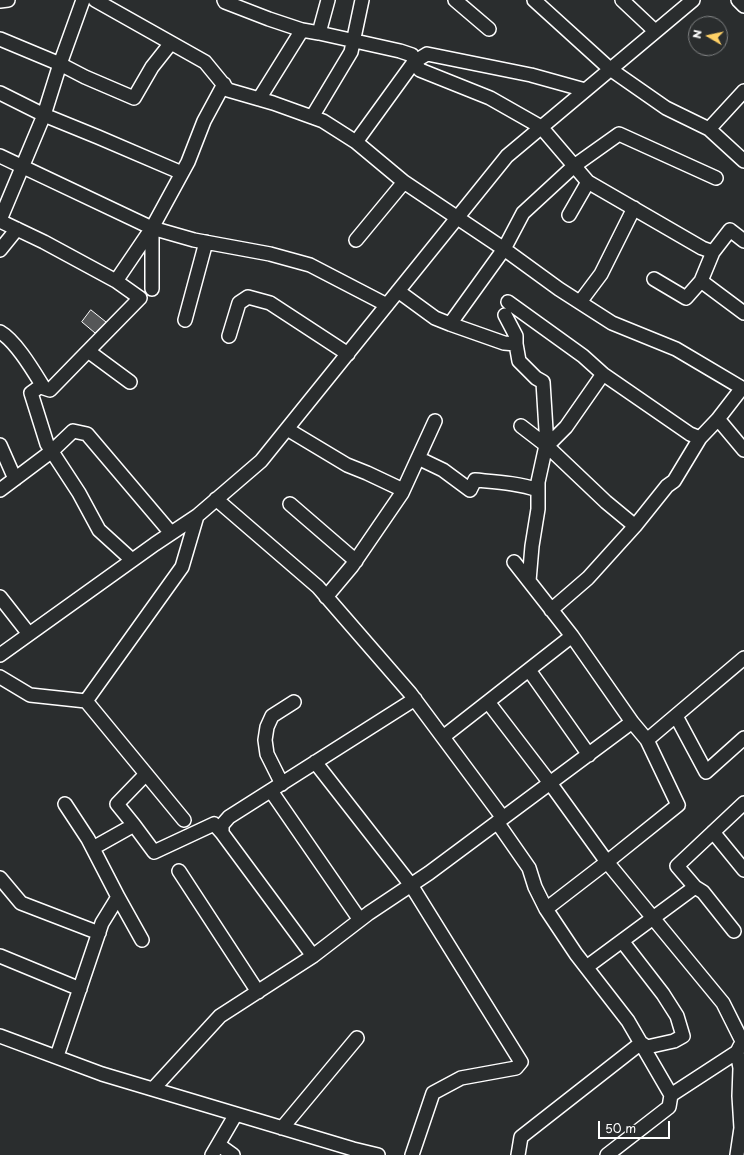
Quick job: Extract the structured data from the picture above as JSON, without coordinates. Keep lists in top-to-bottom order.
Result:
{
  "scale_bar": "50 m",
  "north": "left"
}
